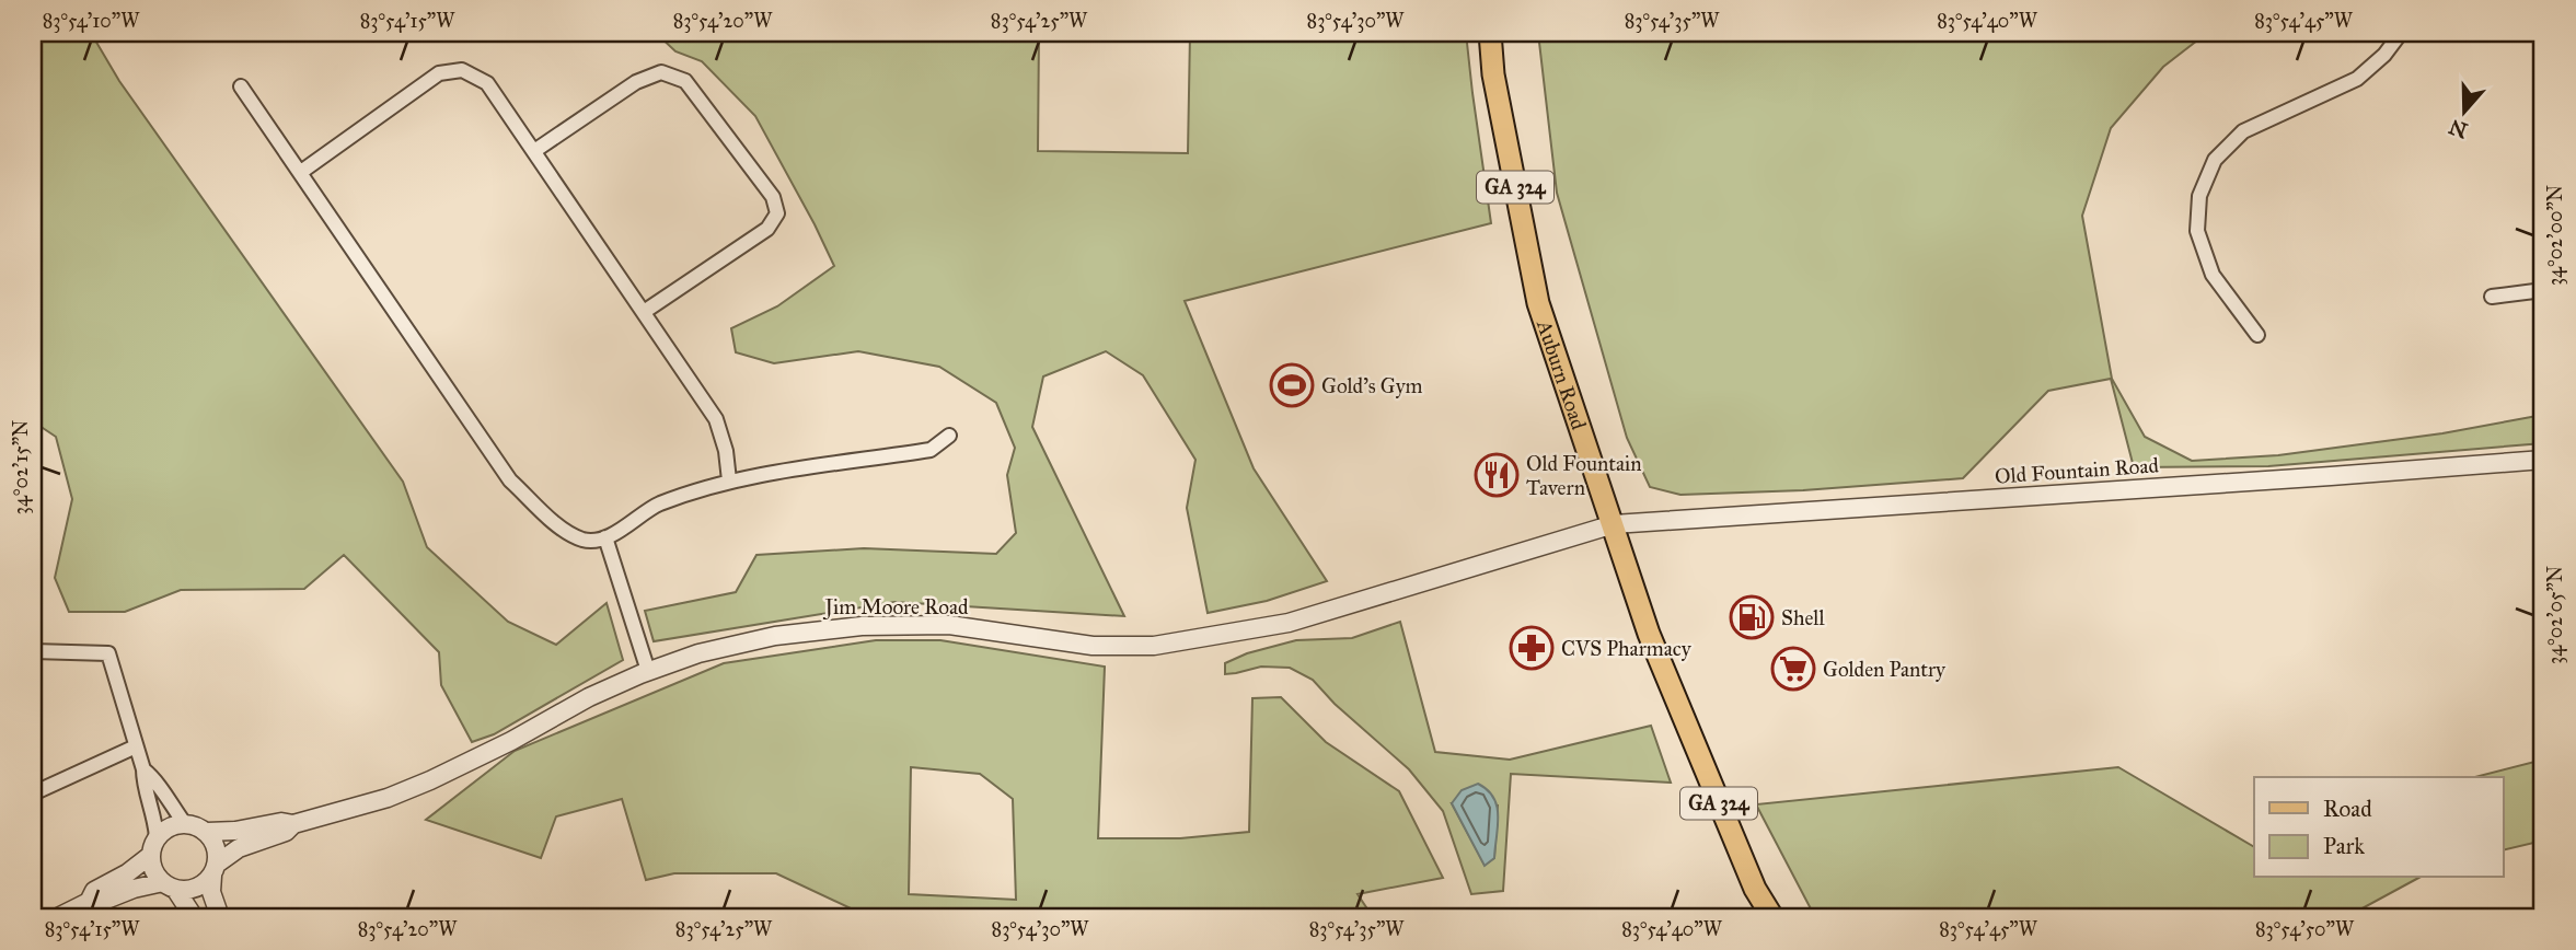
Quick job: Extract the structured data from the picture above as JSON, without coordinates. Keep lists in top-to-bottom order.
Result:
{
  "streets": {
    "main road": ["GA 324", "Auburn Road"],
    "street": ["Old Fountain Road", "Jim Moore Road"]
  },
  "crossings": [
    ["Auburn Road", "Old Fountain Road"],
    ["Auburn Road", "Jim Moore Road"],
    ["Old Fountain Road", "Jim Moore Road"]
  ],
  "places": {
    "sports": ["Gold's Gym"],
    "restaurant": ["Old Fountain Tavern"],
    "fuel station": ["Shell"],
    "pharmacy": ["CVS Pharmacy"],
    "supermarket": ["Golden Pantry"]
  },
  "legend": ["Road", "Park"],
  "north": "bottom",
  "coordinates": [
    "83°54'10\"W",
    "83°54'15\"W",
    "83°54'20\"W",
    "83°54'25\"W",
    "83°54'30\"W",
    "83°54'35\"W",
    "83°54'40\"W",
    "83°54'45\"W",
    "34°02'00\"N",
    "34°02'15\"N",
    "34°02'05\"N",
    "83°54'50\"W"
  ]
}
